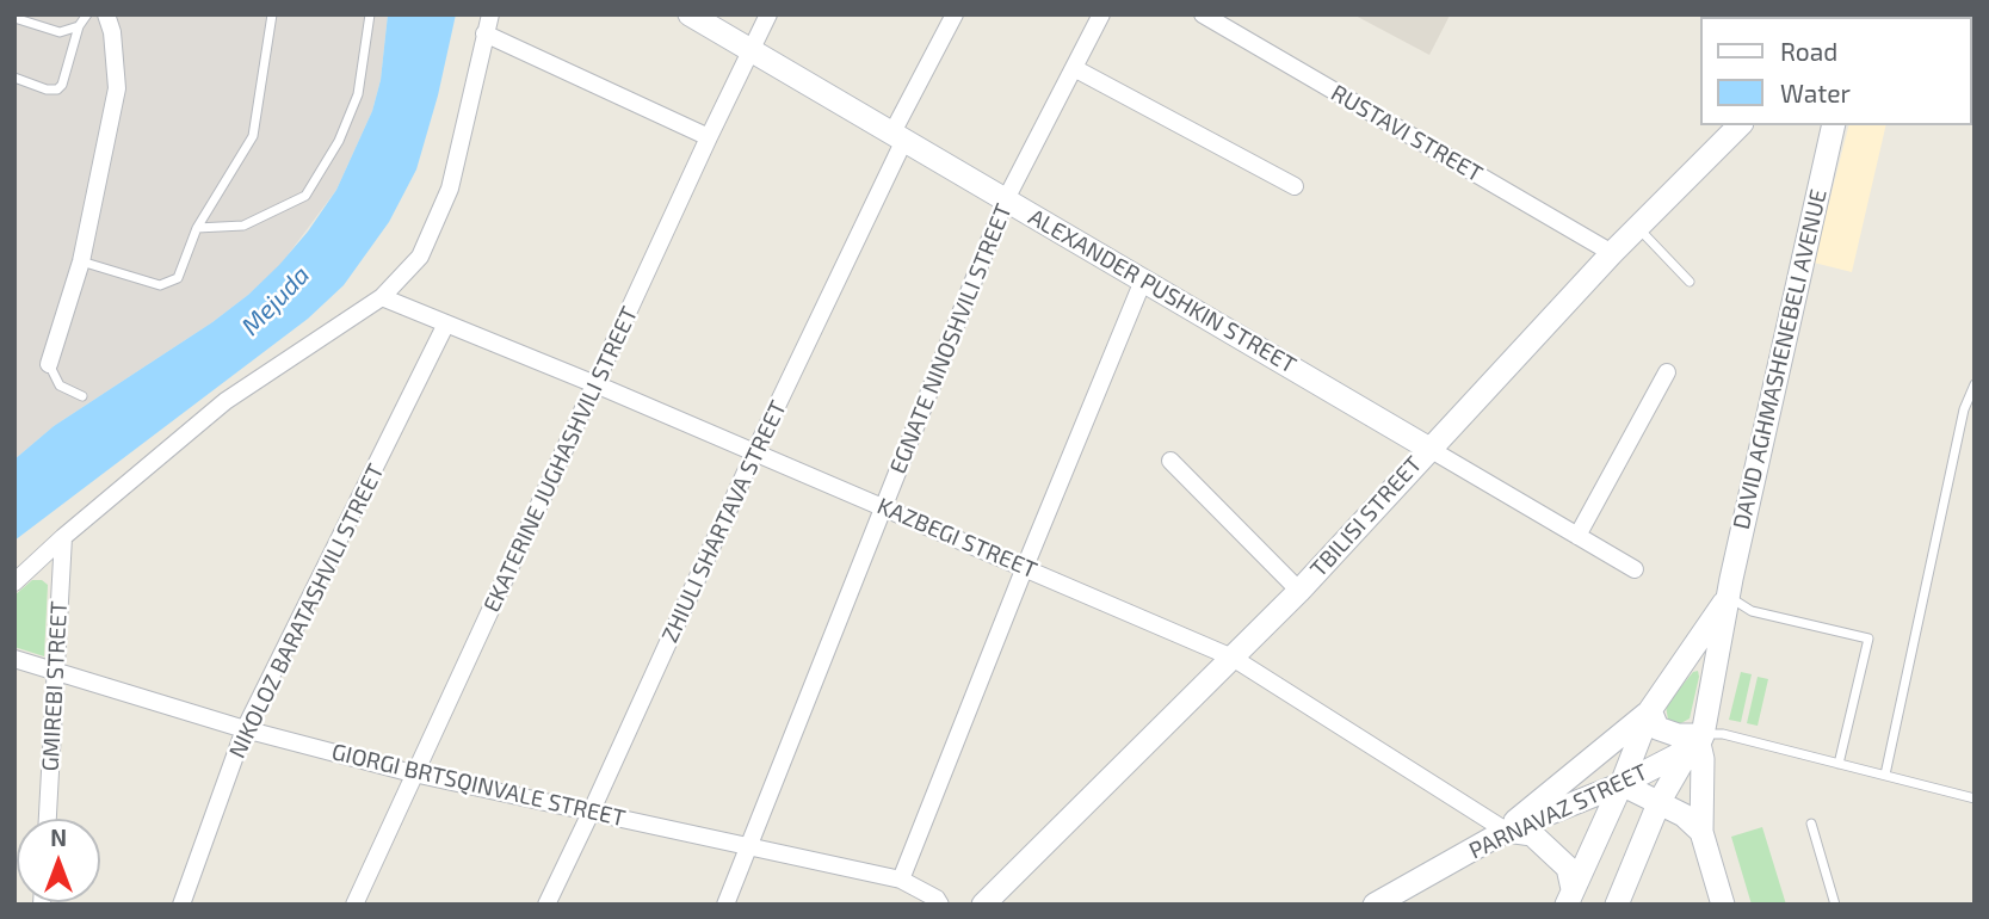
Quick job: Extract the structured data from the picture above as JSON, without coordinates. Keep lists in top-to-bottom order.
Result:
{
  "streets": {
    "main road": [
      "ALEXANDER PUSHKIN STREET",
      "DAVID AGHMASHENEBELI AVENUE",
      "TBILISI STREET",
      "PARNAVAZ STREET"
    ],
    "street": [
      "RUSTAVI STREET",
      "EGNATE NINOSHVILI STREET",
      "EKATERINE JUGHASHVILI STREET",
      "ZHIULI SHARTAVA STREET",
      "KAZBEGI STREET",
      "NIKOLOZ BARATASHVILI STREET",
      "GMIREBI STREET",
      "GIORGI BRTSQINVALE STREET"
    ]
  },
  "crossings": [
    ["RUSTAVI STREET", "TBILISI STREET"],
    ["ALEXANDER PUSHKIN STREET", "EGNATE NINOSHVILI STREET"],
    ["ALEXANDER PUSHKIN STREET", "EKATERINE JUGHASHVILI STREET"],
    ["ALEXANDER PUSHKIN STREET", "TBILISI STREET"],
    ["ALEXANDER PUSHKIN STREET", "ZHIULI SHARTAVA STREET"],
    ["EGNATE NINOSHVILI STREET", "KAZBEGI STREET"],
    ["EGNATE NINOSHVILI STREET", "GIORGI BRTSQINVALE STREET"],
    ["DAVID AGHMASHENEBELI AVENUE", "KAZBEGI STREET"],
    ["DAVID AGHMASHENEBELI AVENUE", "PARNAVAZ STREET"],
    ["EKATERINE JUGHASHVILI STREET", "KAZBEGI STREET"],
    ["EKATERINE JUGHASHVILI STREET", "GIORGI BRTSQINVALE STREET"],
    ["TBILISI STREET", "KAZBEGI STREET"],
    ["ZHIULI SHARTAVA STREET", "KAZBEGI STREET"],
    ["ZHIULI SHARTAVA STREET", "GIORGI BRTSQINVALE STREET"],
    ["KAZBEGI STREET", "NIKOLOZ BARATASHVILI STREET"],
    ["KAZBEGI STREET", "PARNAVAZ STREET"],
    ["NIKOLOZ BARATASHVILI STREET", "GIORGI BRTSQINVALE STREET"],
    ["GMIREBI STREET", "GIORGI BRTSQINVALE STREET"]
  ],
  "water": ["Mejuda"],
  "legend": ["Road", "Water"],
  "north": "top"
}
